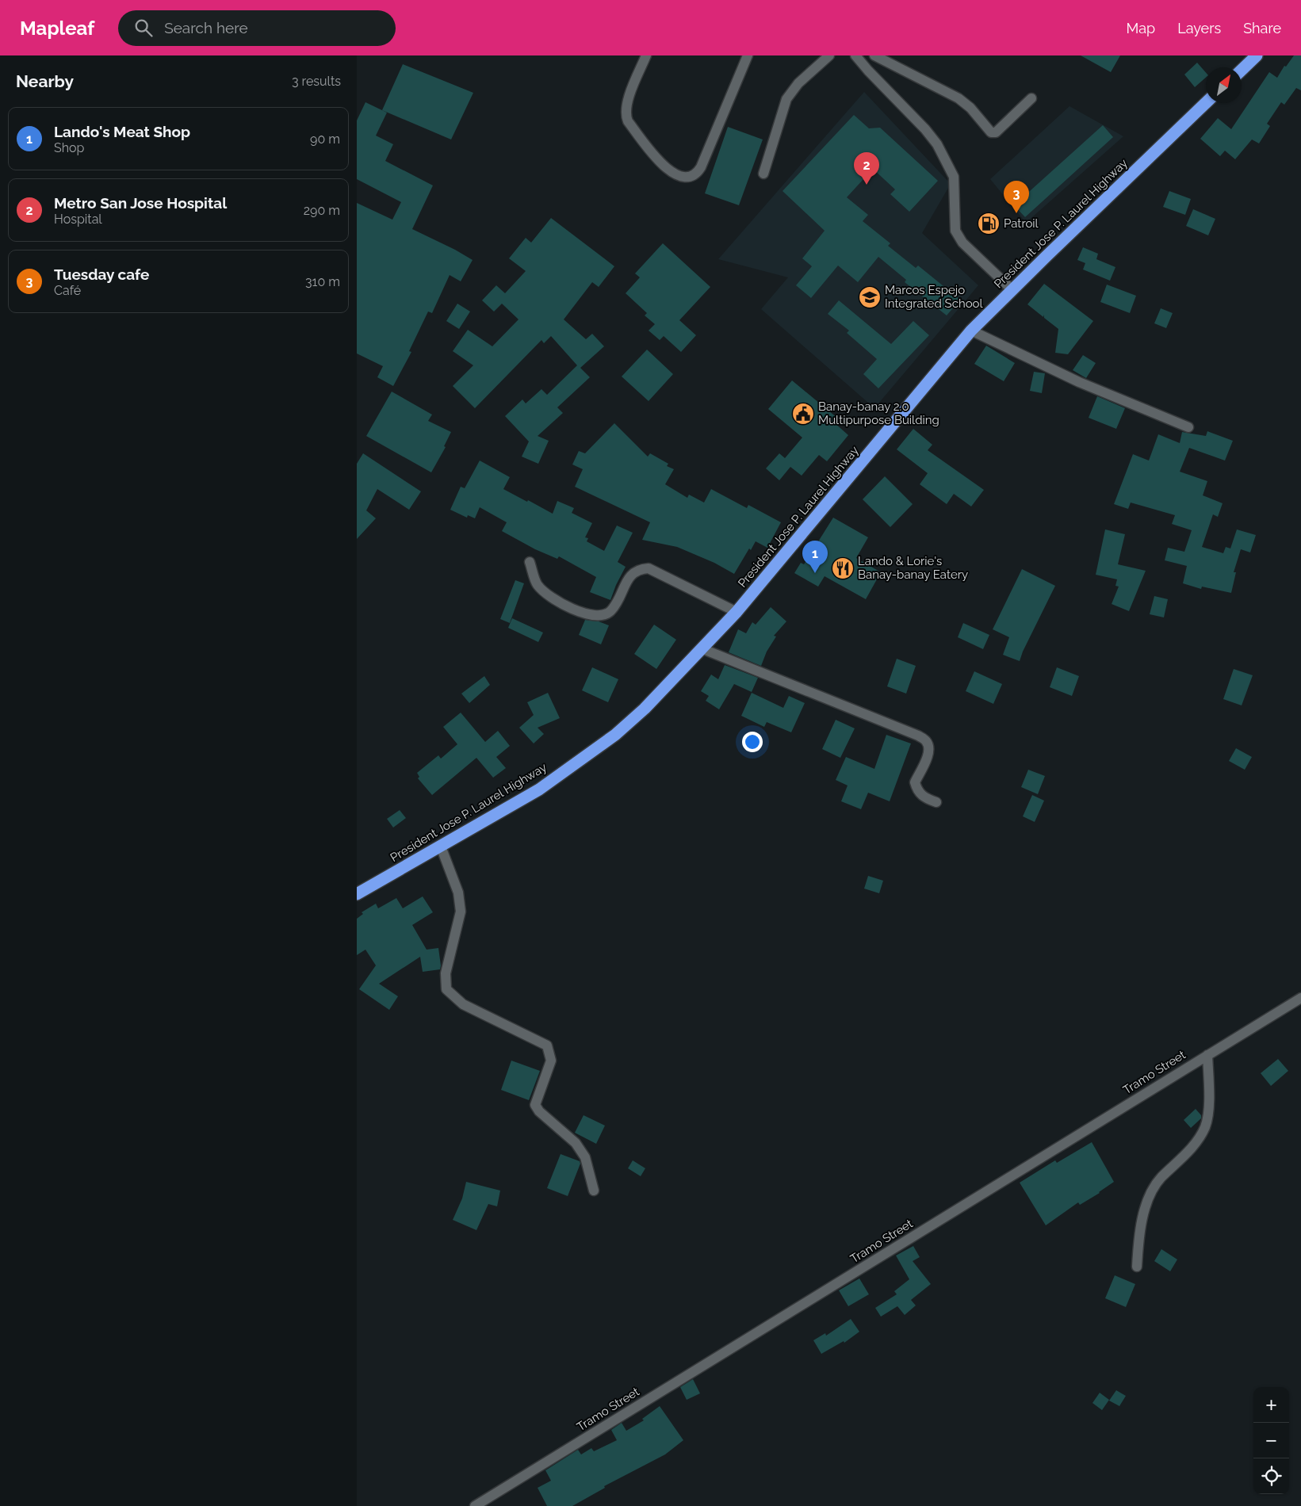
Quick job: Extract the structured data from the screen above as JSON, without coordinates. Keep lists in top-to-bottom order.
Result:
{
  "streets": {
    "highway": ["President Jose P. Laurel Highway"],
    "street": ["Tramo Street"]
  },
  "places": {
    "fuel station": ["Patroil"],
    "school or university": ["Marcos Espejo Integrated School"],
    "public building": ["Banay-banay 2.0 Multipurpose Building"],
    "restaurant": ["Lando & Lorie's Banay-banay Eatery"]
  },
  "north": "top right",
  "page": {
    "header": "Mapleaf",
    "search": "Search here",
    "nav": ["Map", "Layers", "Share"],
    "heading": ["Nearby", "3 results"],
    "list": [
      {
        "mark": "1",
        "name": "Lando's Meat Shop",
        "note": "Shop",
        "value": "90 m"
      },
      {
        "mark": "2",
        "name": "Metro San Jose Hospital",
        "note": "Hospital",
        "value": "290 m"
      },
      {
        "mark": "3",
        "name": "Tuesday cafe",
        "note": "Café",
        "value": "310 m"
      }
    ],
    "pins": ["2", "3", "1"],
    "map_buttons": ["+", "−"]
  }
}
